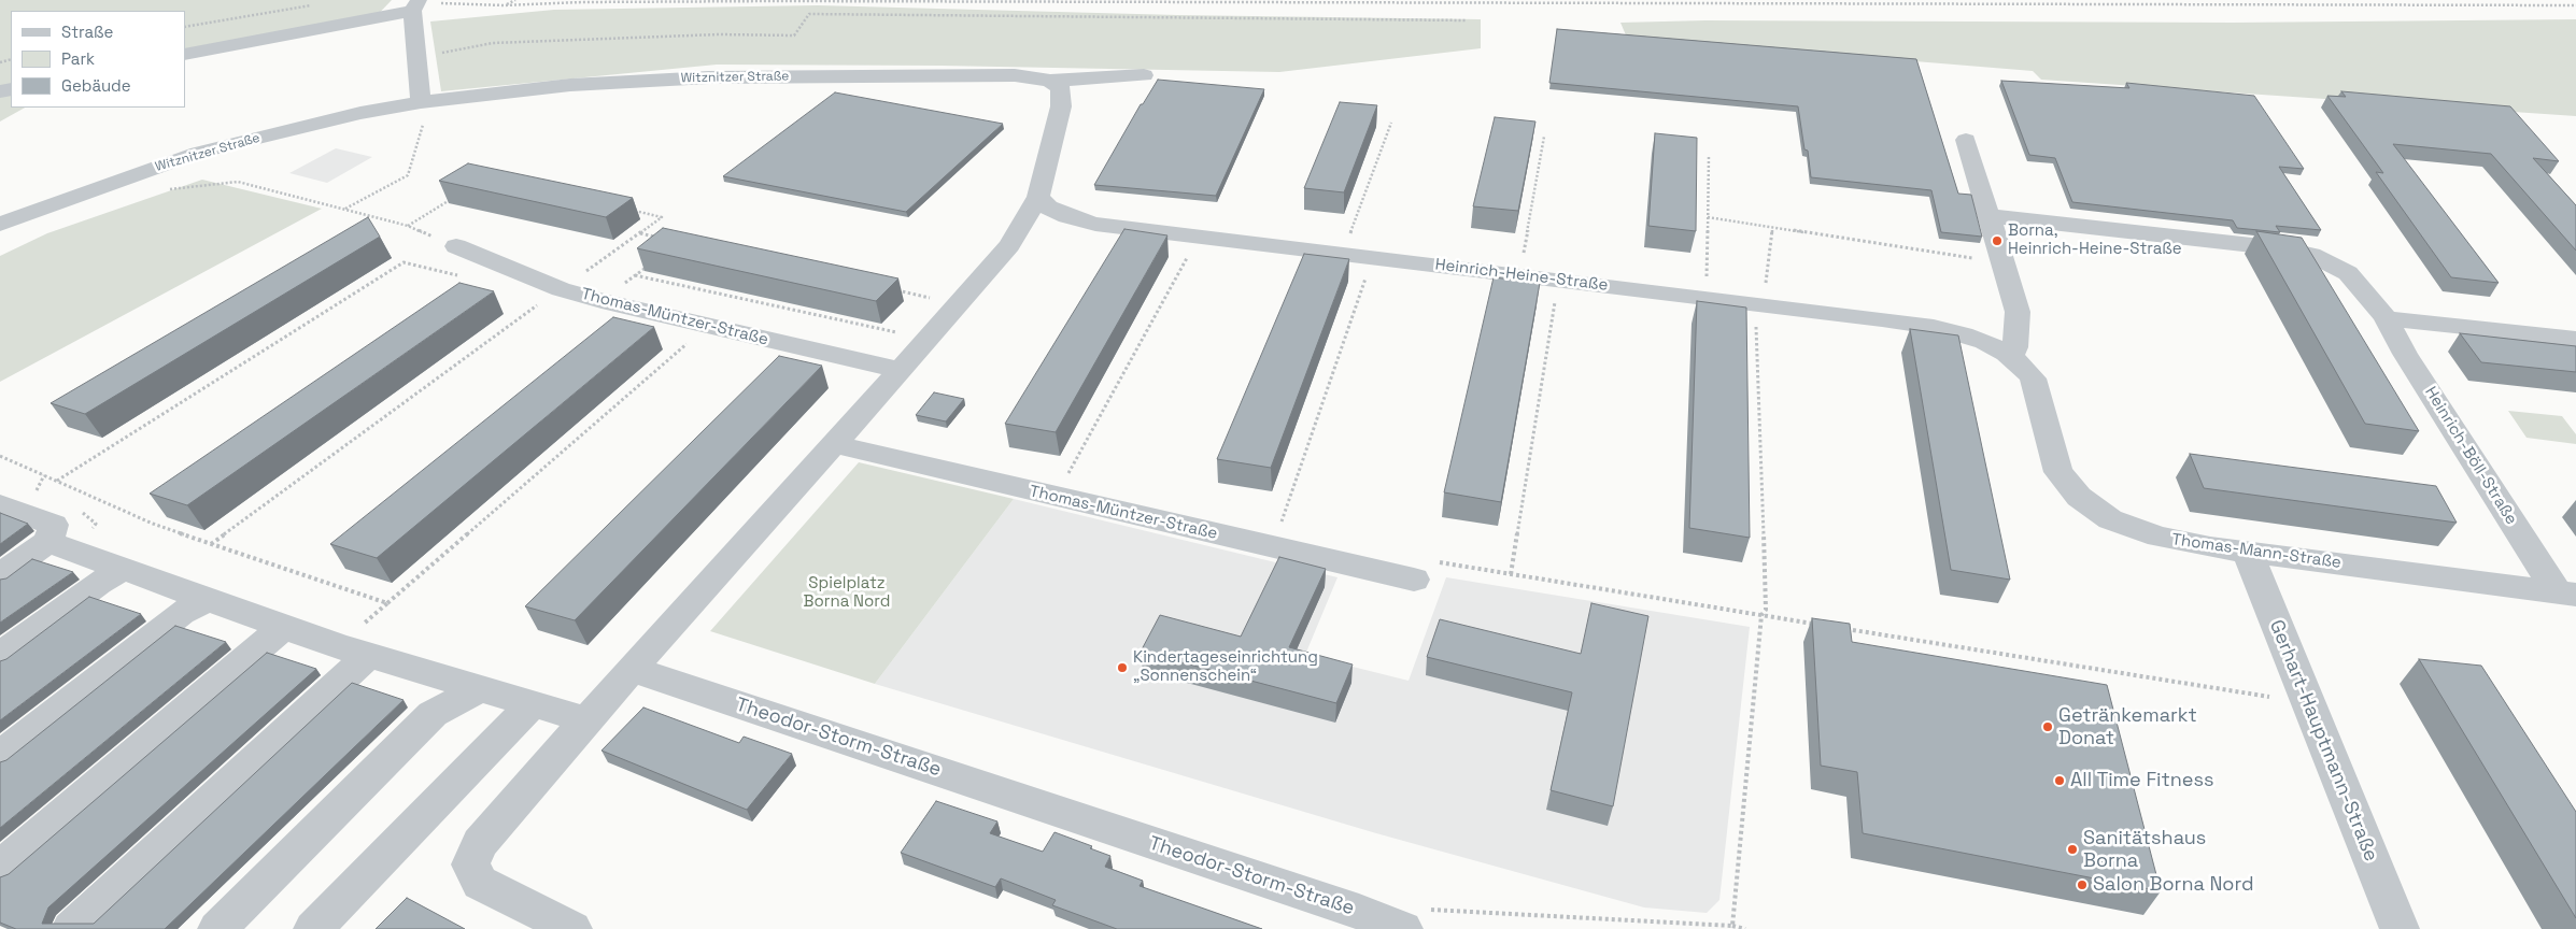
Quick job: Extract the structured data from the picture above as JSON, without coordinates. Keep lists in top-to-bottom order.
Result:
{
  "streets": {
    "street": [
      "Witznitzer Straße",
      "Heinrich-Heine-Straße",
      "Thomas-Müntzer-Straße",
      "Heinrich-Böll-Straße",
      "Thomas-Mann-Straße",
      "Theodor-Storm-Straße",
      "Gerhart-Hauptmann-Straße"
    ]
  },
  "crossings": [
    ["Heinrich-Heine-Straße", "Thomas-Mann-Straße"],
    ["Heinrich-Böll-Straße", "Thomas-Mann-Straße"],
    ["Thomas-Mann-Straße", "Gerhart-Hauptmann-Straße"]
  ],
  "parks": ["Spielplatz Borna Nord"],
  "places": [
    "Borna, Heinrich-Heine-Straße",
    "Kindertageseinrichtung „Sonnenschein“",
    "Getränkemarkt Donat",
    "All Time Fitness",
    "Sanitätshaus Borna",
    "Salon Borna Nord"
  ],
  "legend": ["Straße", "Park", "Gebäude"]
}
